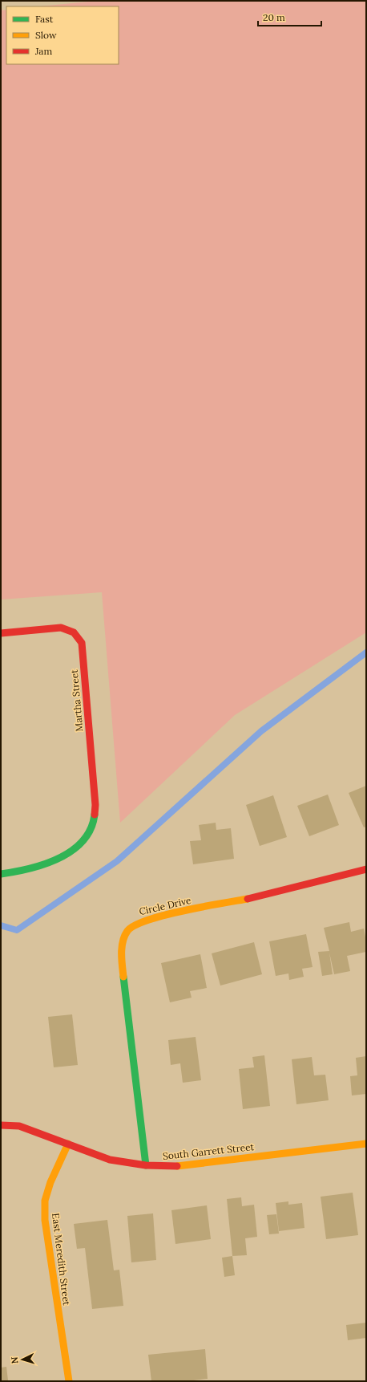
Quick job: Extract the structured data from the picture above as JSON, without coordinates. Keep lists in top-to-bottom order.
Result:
{
  "streets": {
    "street": [
      "Martha Street",
      "Circle Drive",
      "South Garrett Street",
      "East Meredith Street"
    ]
  },
  "crossings": [
    ["Circle Drive", "South Garrett Street"],
    ["South Garrett Street", "East Meredith Street"]
  ],
  "legend": ["Fast", "Slow", "Jam"],
  "scale_bar": "20 m",
  "north": "left"
}
